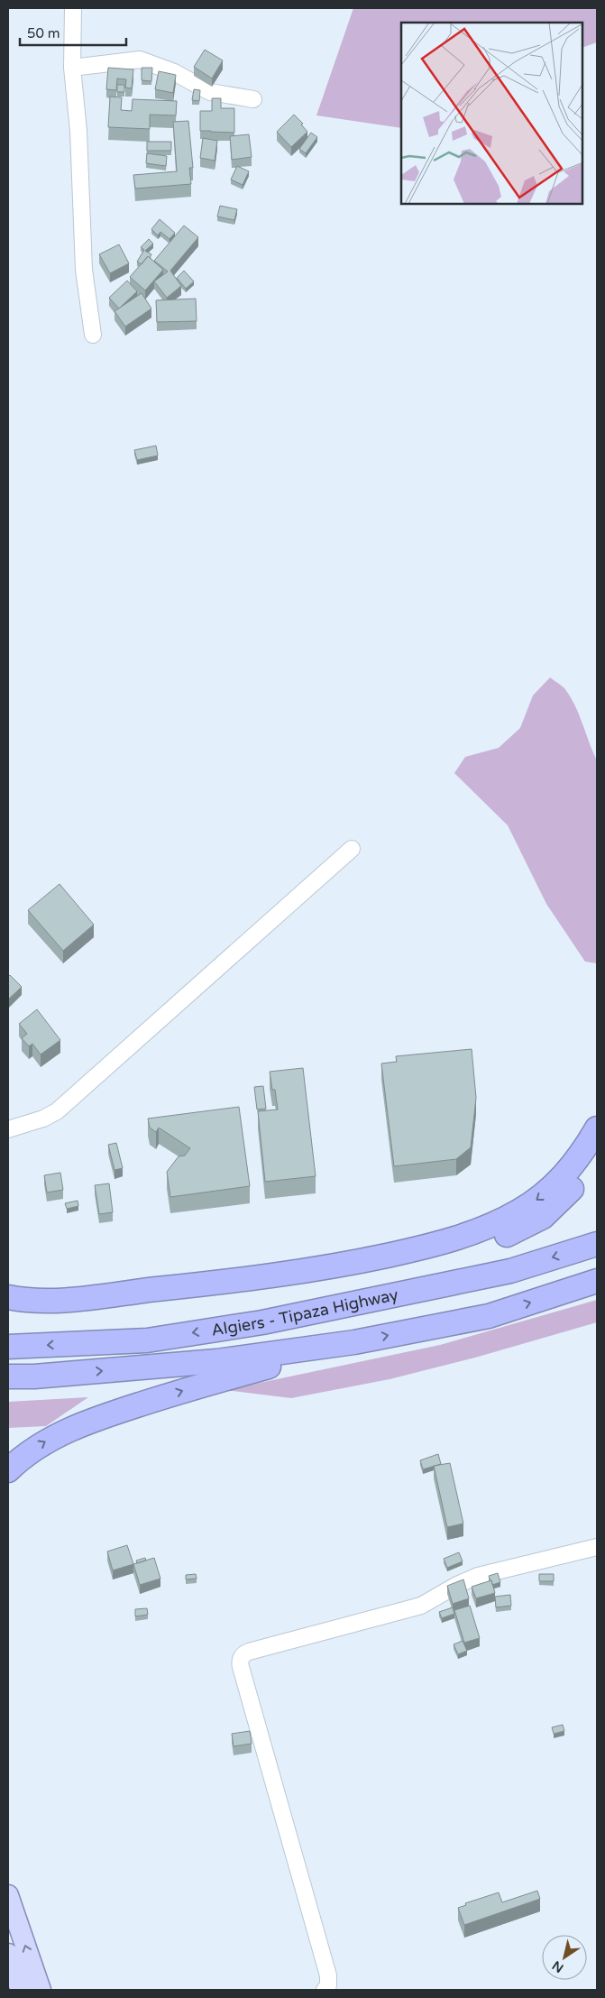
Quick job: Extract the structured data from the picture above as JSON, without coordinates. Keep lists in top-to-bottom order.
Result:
{
  "streets": {
    "highway": ["Algiers - Tipaza Highway"]
  },
  "scale_bar": "50 m",
  "north": "bottom left"
}
